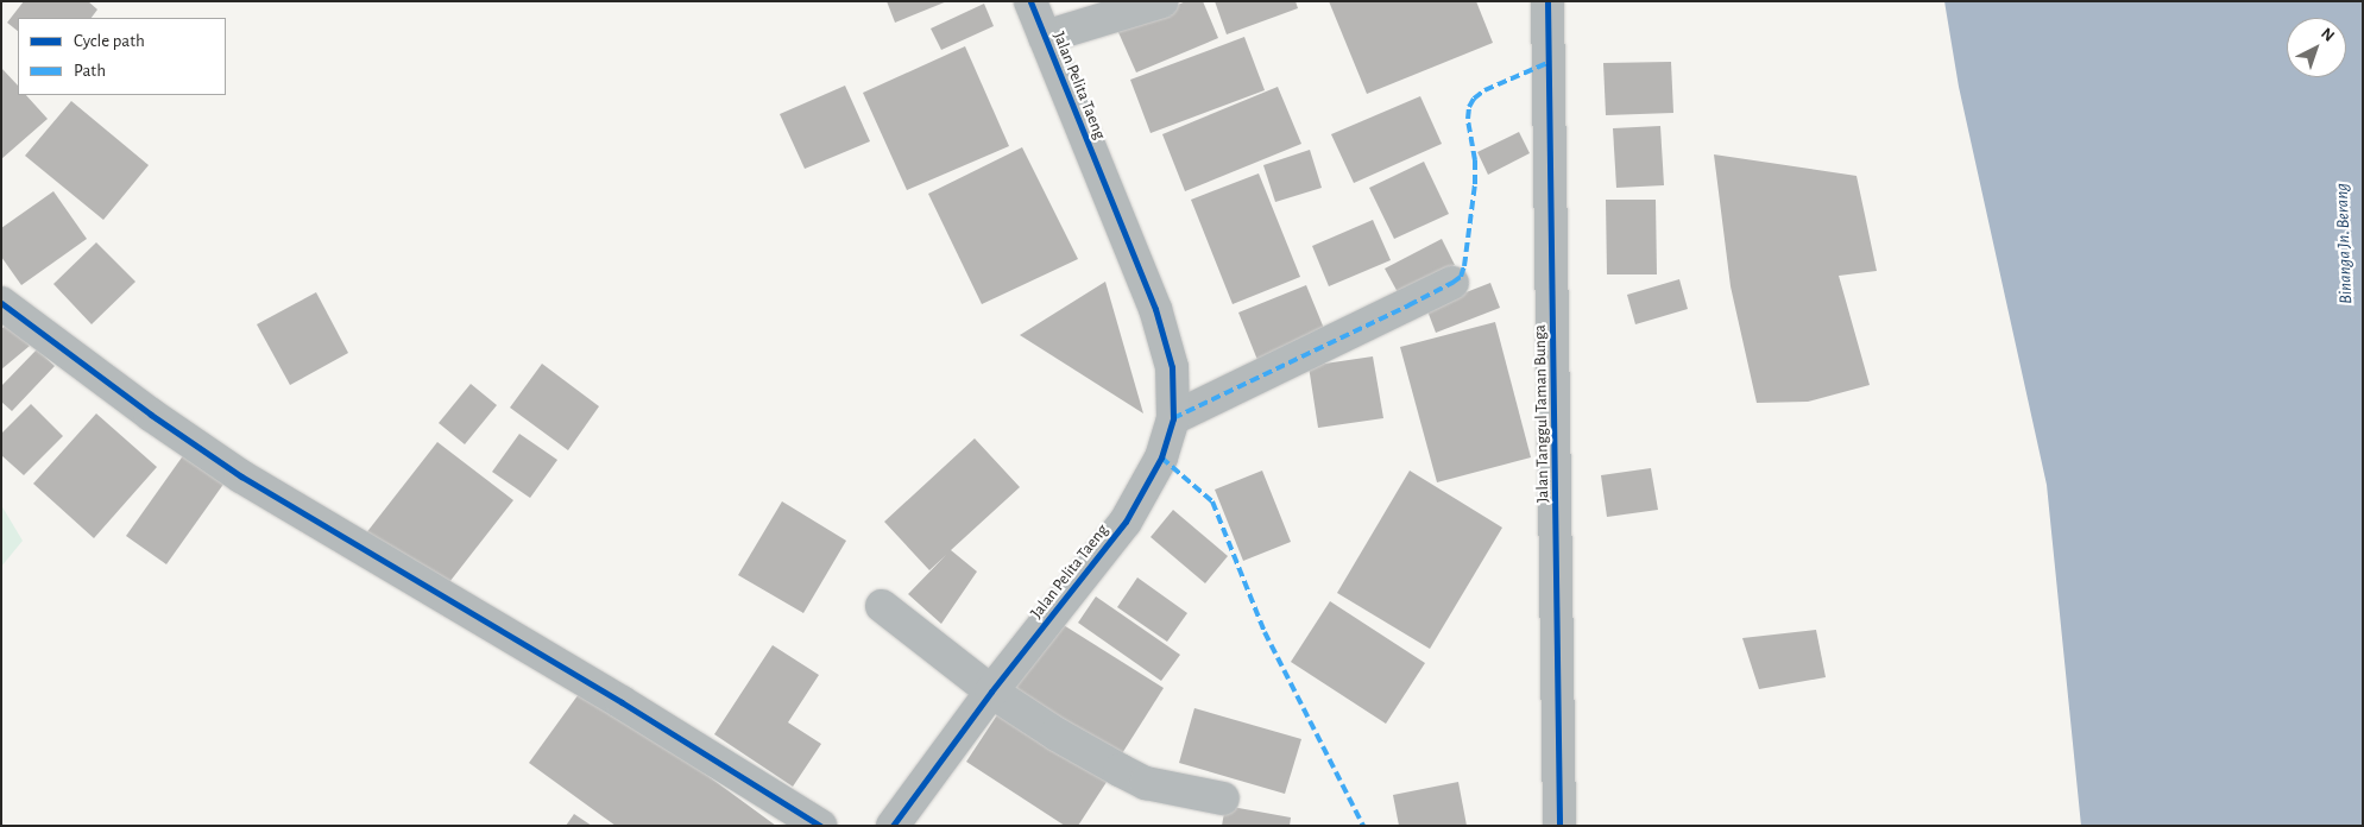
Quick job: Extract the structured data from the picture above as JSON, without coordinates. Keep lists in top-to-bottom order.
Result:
{
  "streets": {
    "street": ["Jalan Pelita Taeng", "Jalan Tanggul Taman Bunga"]
  },
  "water": ["Binanga Jn. Berang"],
  "legend": ["Cycle path", "Path"],
  "north": "top right"
}
